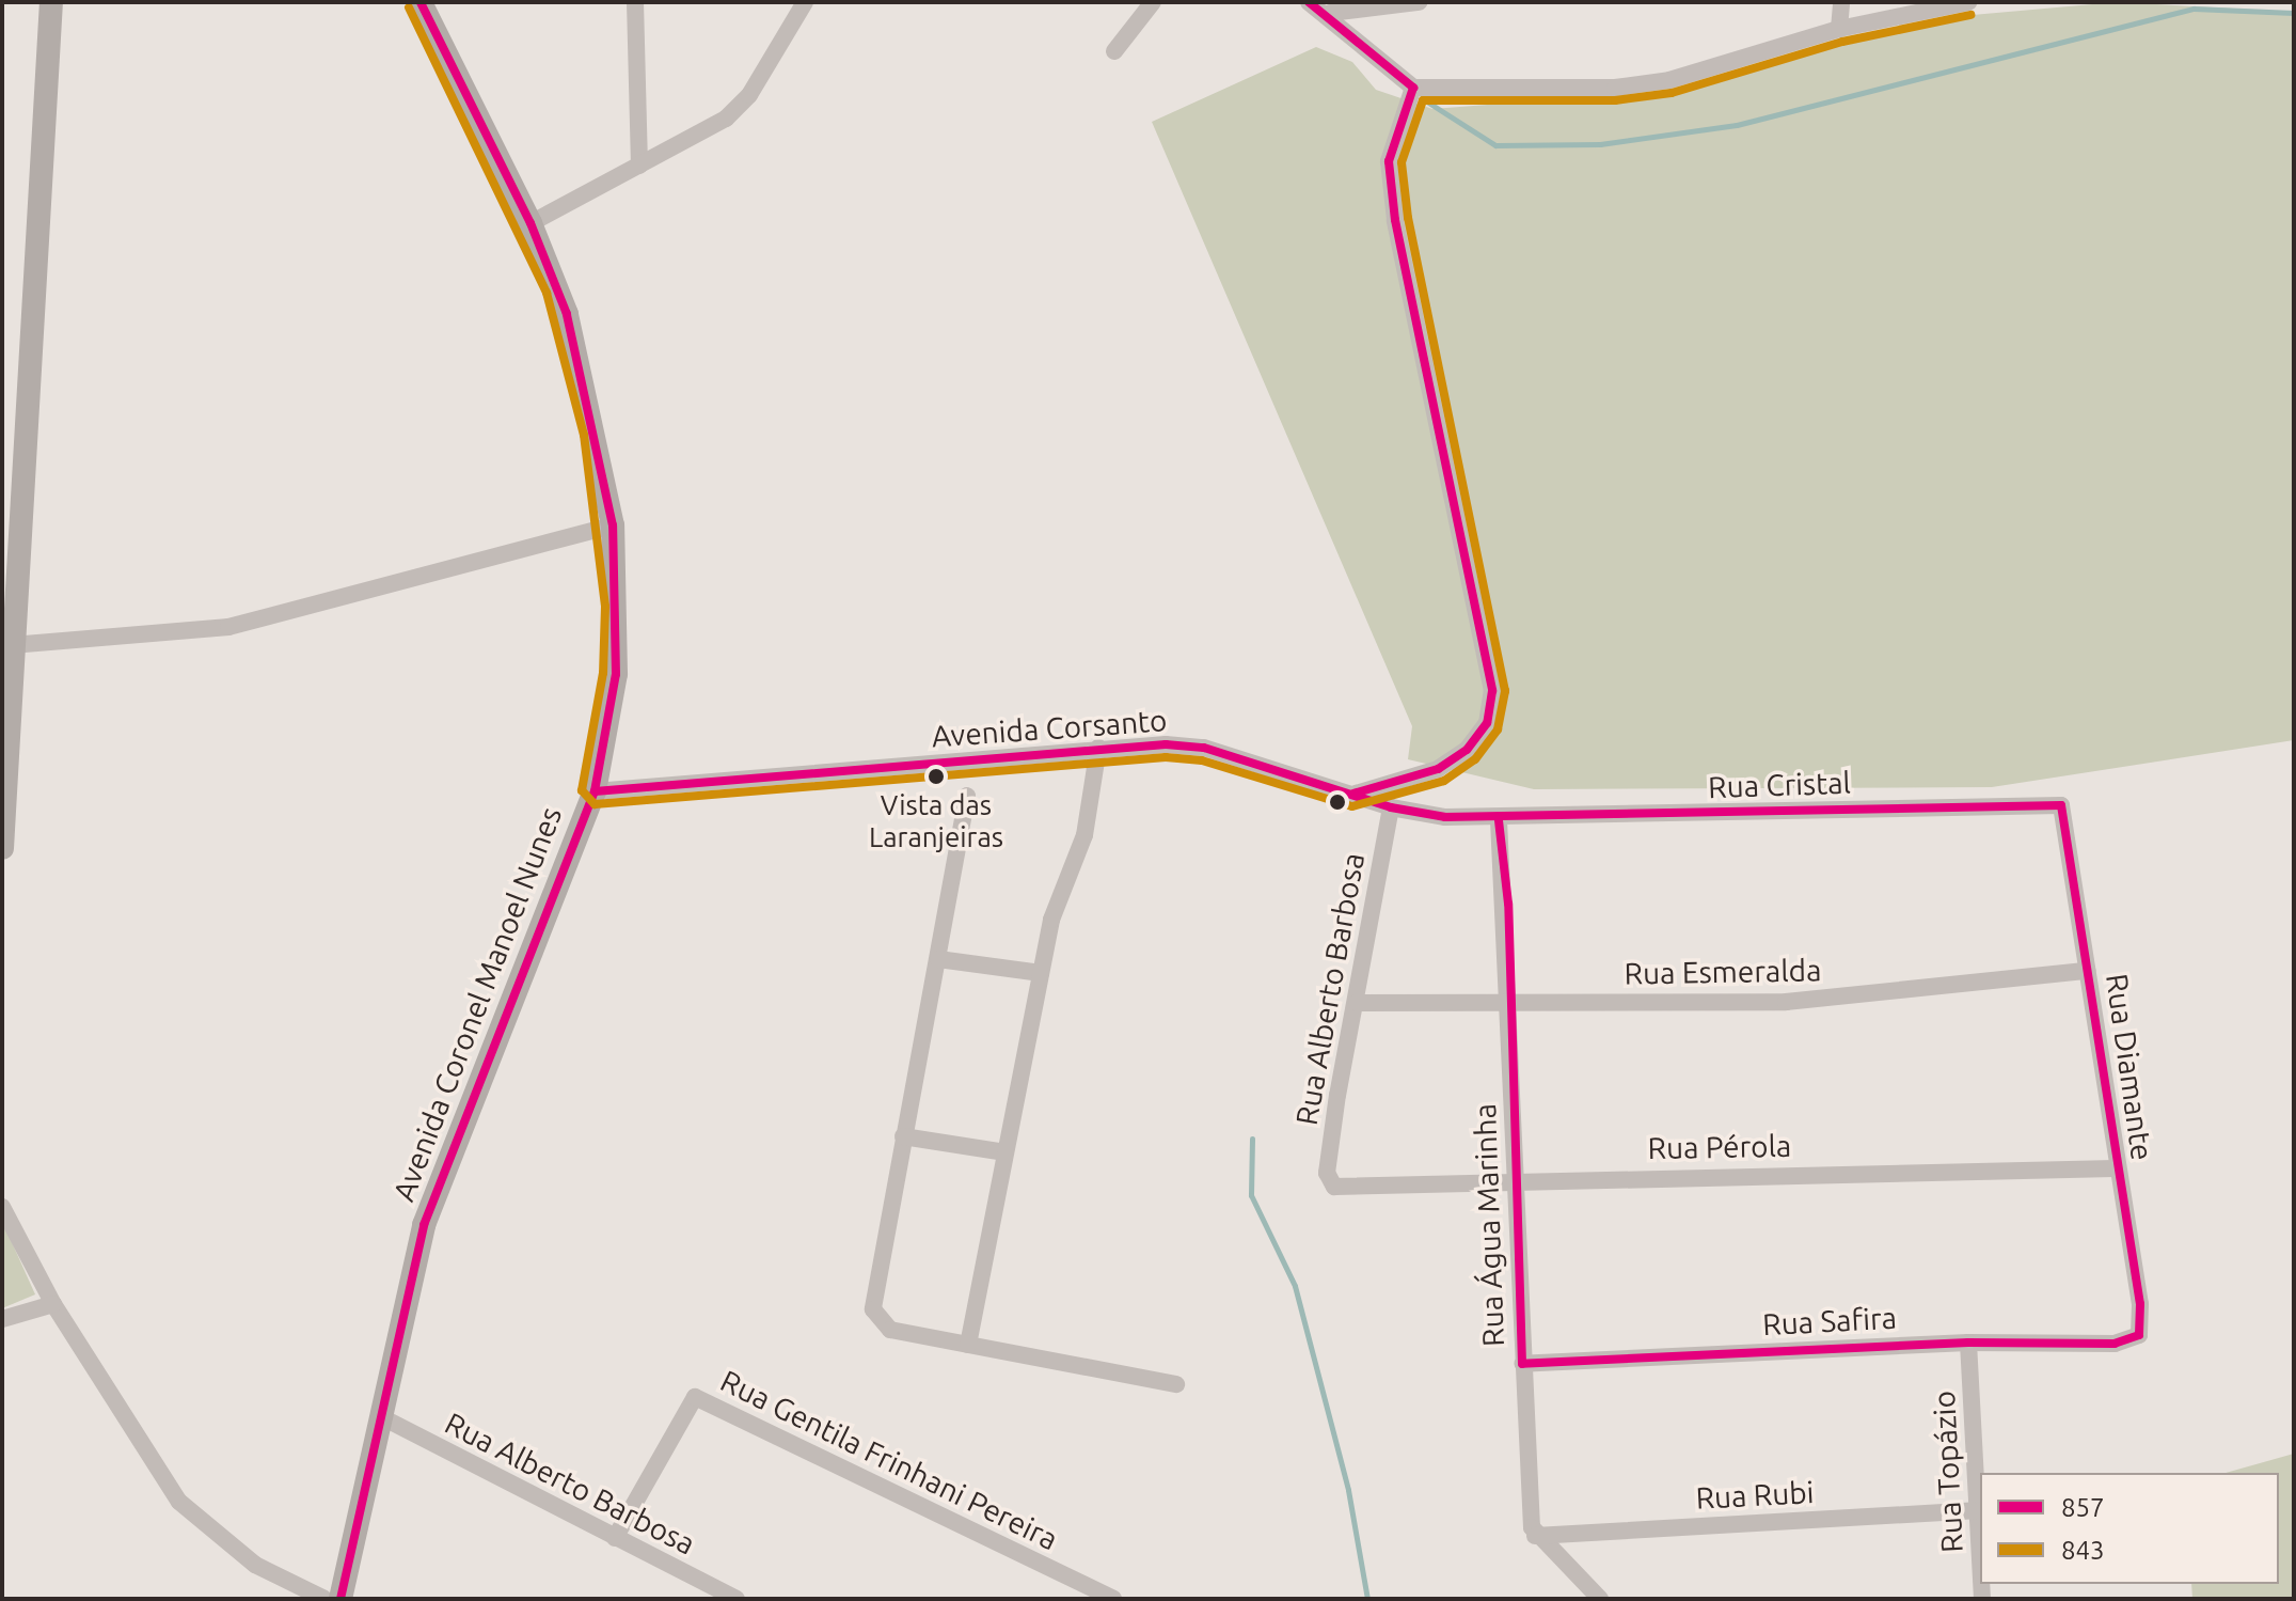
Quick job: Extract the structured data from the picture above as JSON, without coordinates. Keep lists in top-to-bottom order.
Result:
{
  "streets": {
    "street": [
      "Avenida Corsanto",
      "Rua Cristal",
      "Rua Esmeralda",
      "Rua Alberto Barbosa",
      "Avenida Coronel Manoel Nunes",
      "Rua Diamante",
      "Rua Pérola",
      "Rua Água Marinha",
      "Rua Safira",
      "Rua Gentila Frinhani Pereira",
      "Rua Topázio",
      "Rua Rubi"
    ]
  },
  "crossings": [
    ["Avenida Corsanto", "Rua Cristal"],
    ["Avenida Corsanto", "Rua Alberto Barbosa"],
    ["Avenida Corsanto", "Avenida Coronel Manoel Nunes"],
    ["Avenida Corsanto", "Rua Água Marinha"],
    ["Rua Cristal", "Rua Diamante"],
    ["Rua Cristal", "Rua Água Marinha"],
    ["Rua Esmeralda", "Rua Alberto Barbosa"],
    ["Rua Esmeralda", "Rua Diamante"],
    ["Rua Esmeralda", "Rua Água Marinha"],
    ["Rua Alberto Barbosa", "Avenida Coronel Manoel Nunes"],
    ["Rua Alberto Barbosa", "Rua Pérola"],
    ["Rua Alberto Barbosa", "Rua Gentila Frinhani Pereira"],
    ["Rua Diamante", "Rua Pérola"],
    ["Rua Diamante", "Rua Safira"],
    ["Rua Pérola", "Rua Água Marinha"],
    ["Rua Água Marinha", "Rua Safira"],
    ["Rua Água Marinha", "Rua Rubi"],
    ["Rua Safira", "Rua Topázio"],
    ["Rua Topázio", "Rua Rubi"]
  ],
  "places": ["Vista das Laranjeiras"],
  "lines": ["transit line 857", "transit line 843"],
  "legend": ["857", "843"]
}
